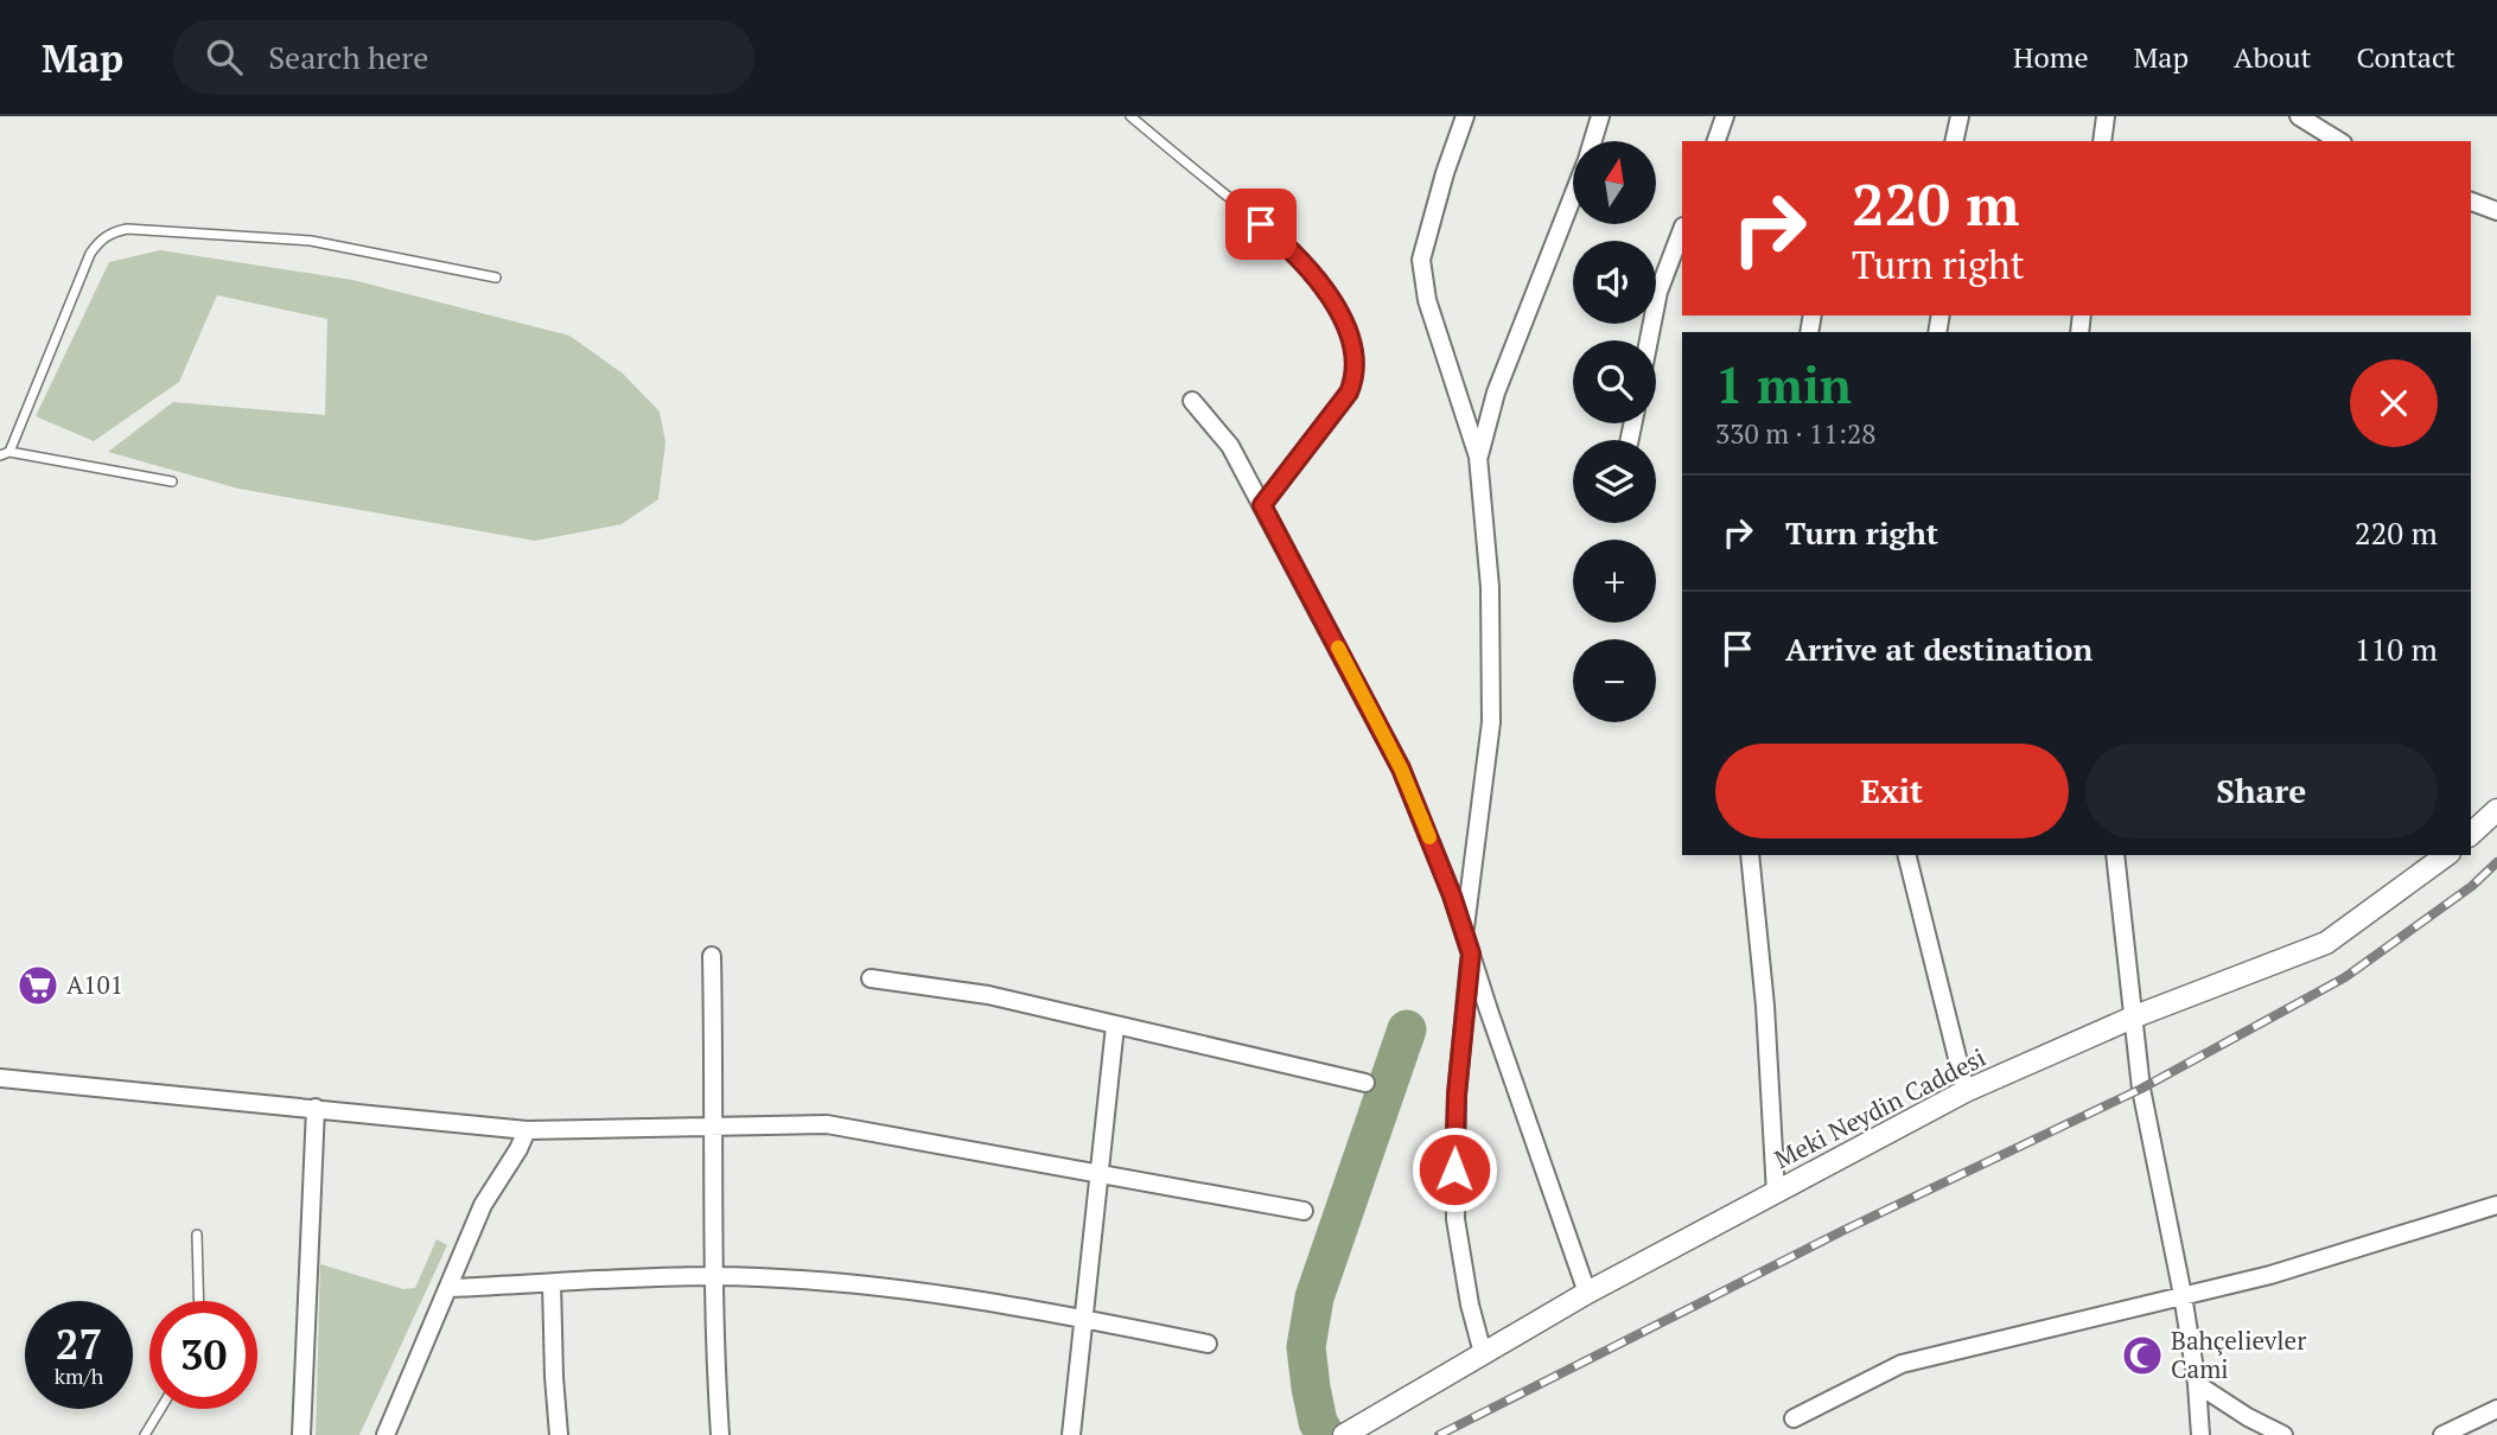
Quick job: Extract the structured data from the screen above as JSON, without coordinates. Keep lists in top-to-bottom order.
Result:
{
  "streets": {
    "street": ["Meki Neydin Caddesi"]
  },
  "places": {
    "supermarket": ["A101"],
    "mosque": ["Bahçelievler Cami"]
  },
  "north": "top",
  "page": {
    "header": "Map",
    "search": "Search here",
    "nav": [
      "Home",
      "Map",
      "About",
      "Contact"
    ],
    "map_buttons": ["+", "−"],
    "turn": ["220 m", "Turn right"],
    "heading": ["1 min", "330 m · 11:28"],
    "list": [
      {
        "name": "Turn right",
        "value": "220 m"
      },
      {
        "name": "Arrive at destination",
        "value": "110 m"
      }
    ],
    "buttons": ["Exit", "Share"],
    "speed": "27 km/h",
    "limit": "30"
  }
}
